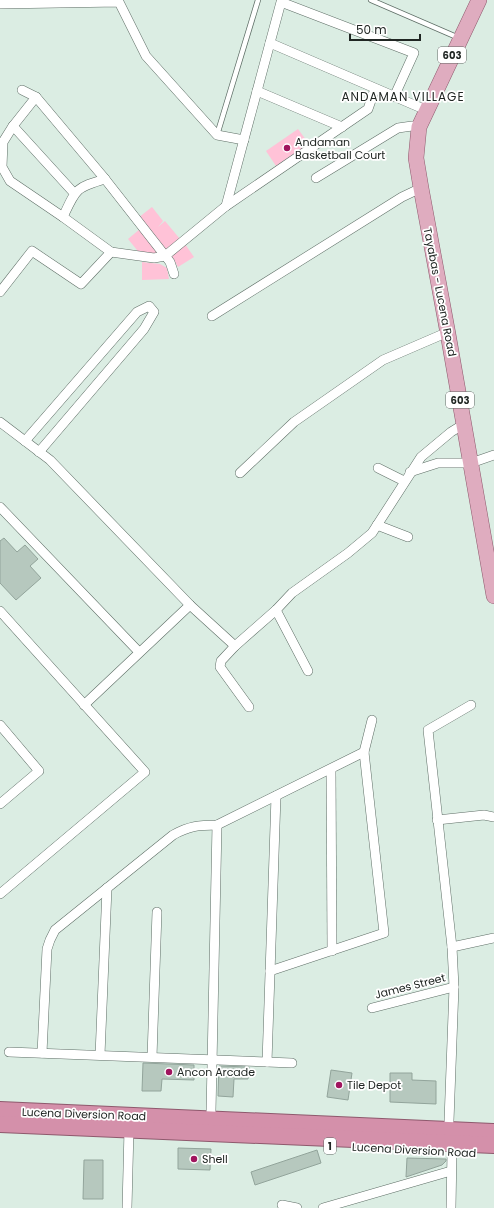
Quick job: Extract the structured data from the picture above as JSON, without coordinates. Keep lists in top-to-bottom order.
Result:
{
  "streets": {
    "highway": ["Lucena Diversion Road", "1"],
    "main road": ["603", "Tayabas - Lucena Road"],
    "street": ["James Street"]
  },
  "districts": ["ANDAMAN VILLAGE"],
  "places": [
    "Andaman Basketball Court",
    "Ancon Arcade",
    "Tile Depot",
    "Shell"
  ],
  "scale_bar": "50 m"
}
